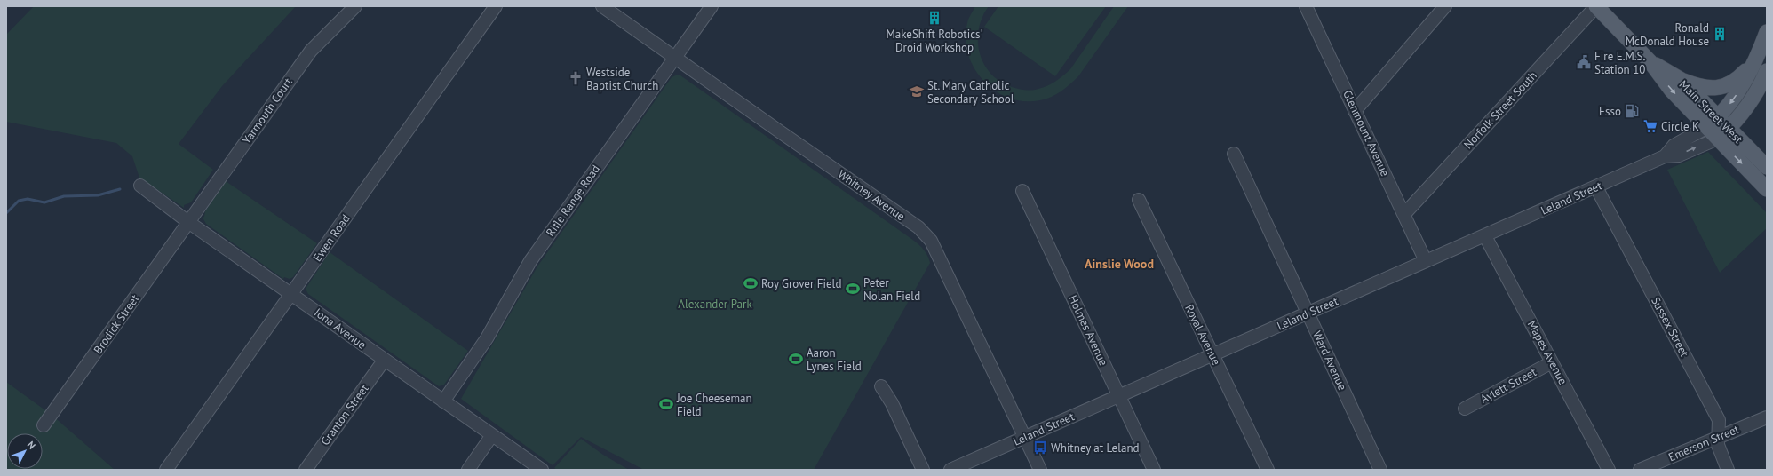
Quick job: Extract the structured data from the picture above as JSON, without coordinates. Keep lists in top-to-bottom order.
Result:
{
  "streets": {
    "main road": ["Main Street West"],
    "street": [
      "Norfolk Street South",
      "Yarmouth Court",
      "Glenmount Avenue",
      "Whitney Avenue",
      "Leland Street",
      "Rifle Range Road",
      "Ewen Road",
      "Brodick Street",
      "Sussex Street",
      "Iona Avenue",
      "Holmes Avenue",
      "Royal Avenue",
      "Mapes Avenue",
      "Ward Avenue",
      "Aylett Street",
      "Granton Street",
      "Emerson Street"
    ]
  },
  "crossings": [
    ["Norfolk Street South", "Main Street West"],
    ["Norfolk Street South", "Glenmount Avenue"],
    ["Yarmouth Court", "Brodick Street"],
    ["Yarmouth Court", "Iona Avenue"],
    ["Main Street West", "Leland Street"],
    ["Glenmount Avenue", "Leland Street"],
    ["Whitney Avenue", "Leland Street"],
    ["Whitney Avenue", "Rifle Range Road"],
    ["Leland Street", "Sussex Street"],
    ["Leland Street", "Holmes Avenue"],
    ["Leland Street", "Royal Avenue"],
    ["Leland Street", "Mapes Avenue"],
    ["Leland Street", "Ward Avenue"],
    ["Rifle Range Road", "Iona Avenue"],
    ["Ewen Road", "Iona Avenue"],
    ["Brodick Street", "Iona Avenue"],
    ["Sussex Street", "Emerson Street"],
    ["Iona Avenue", "Granton Street"],
    ["Mapes Avenue", "Aylett Street"]
  ],
  "districts": ["Ainslie Wood"],
  "parks": ["Alexander Park"],
  "places": {
    "building": ["MakeShift Robotics' Droid Workshop", "Ronald McDonald House"],
    "public building": ["Fire E.M.S. Station 10"],
    "church": ["Westside Baptist Church"],
    "school or university": ["St. Mary Catholic Secondary School"],
    "fuel station": ["Esso"],
    "supermarket": ["Circle K"],
    "sports": [
      "Roy Grover Field",
      "Peter Nolan Field",
      "Aaron Lynes Field",
      "Joe Cheeseman Field"
    ],
    "bus stop": ["Whitney at Leland"]
  },
  "north": "top right"
}
